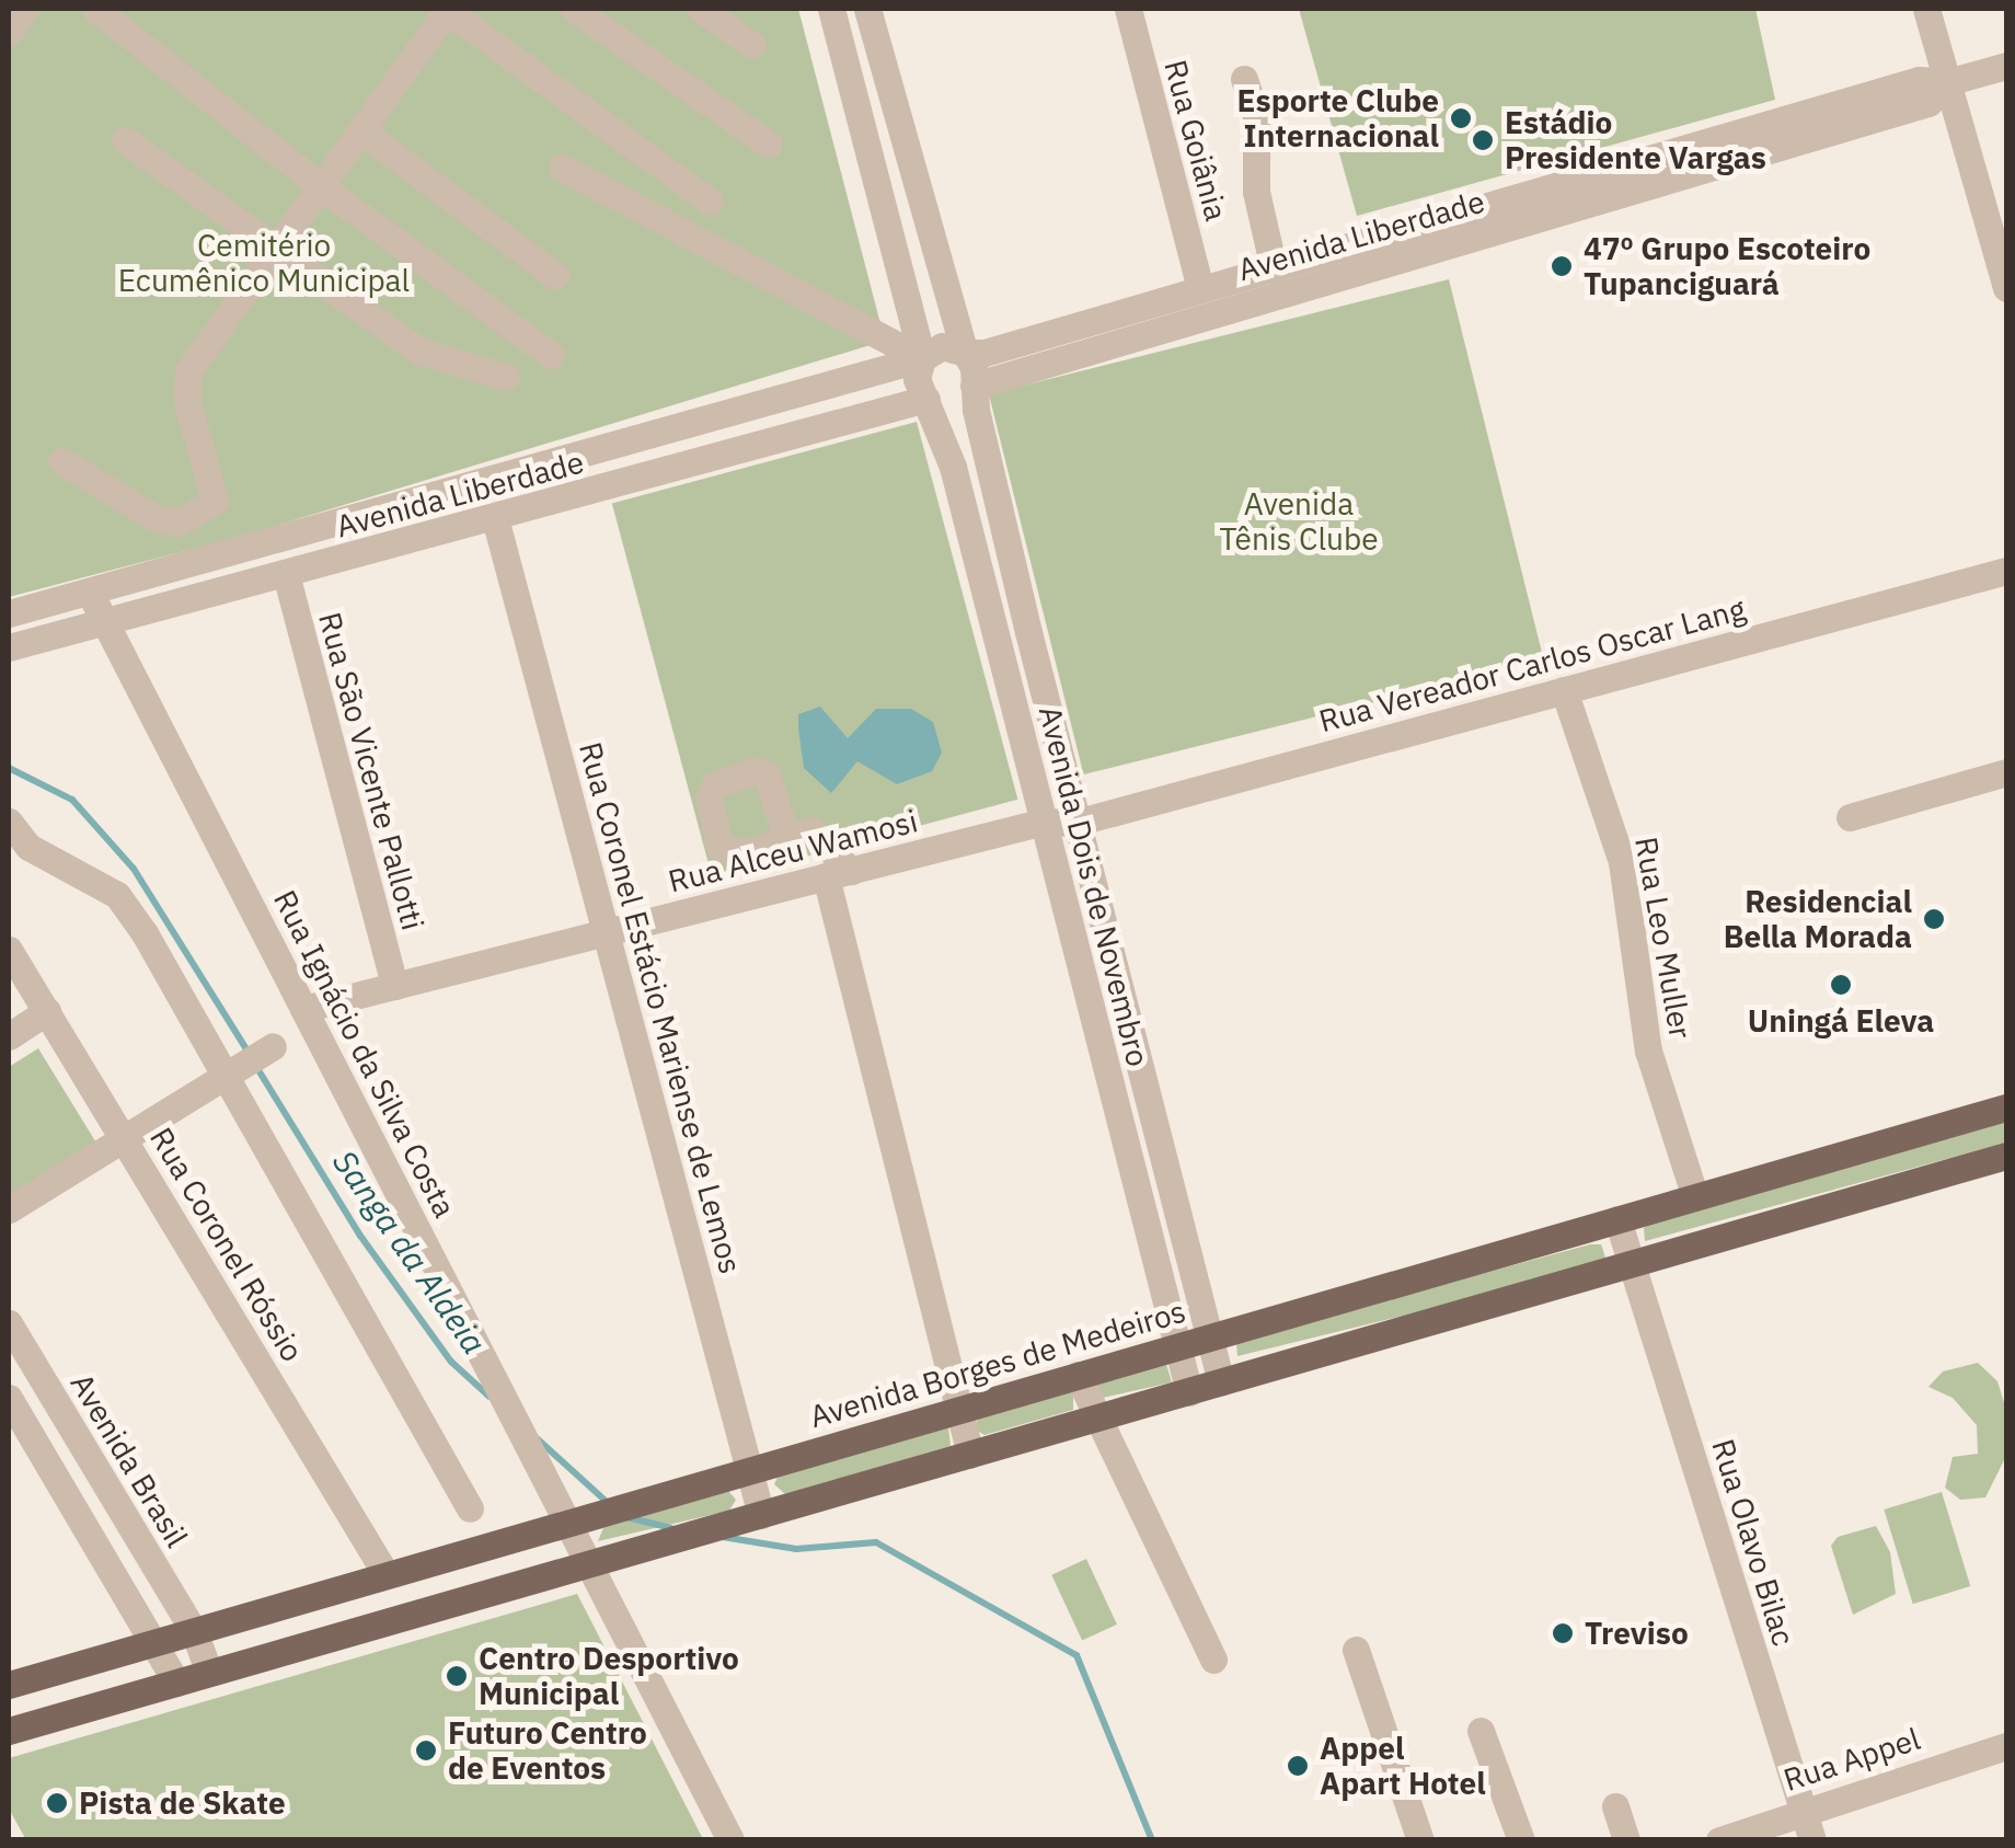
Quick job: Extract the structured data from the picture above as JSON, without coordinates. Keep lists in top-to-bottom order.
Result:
{
  "streets": {
    "main road": ["Avenida Borges de Medeiros"],
    "street": [
      "Rua Goiânia",
      "Avenida Liberdade",
      "Rua Vereador Carlos Oscar Lang",
      "Rua São Vicente Pallotti",
      "Rua Alceu Wamosi",
      "Avenida Dois de Novembro",
      "Rua Leo Muller",
      "Rua Coronel Estácio Mariense de Lemos",
      "Rua Ignácio da Silva Costa",
      "Rua Coronel Róssio",
      "Avenida Brasil",
      "Rua Olavo Bilac",
      "Rua Appel"
    ]
  },
  "crossings": [
    ["Rua Goiânia", "Avenida Liberdade"],
    ["Avenida Liberdade", "Rua São Vicente Pallotti"],
    ["Avenida Liberdade", "Avenida Dois de Novembro"],
    ["Avenida Liberdade", "Rua Coronel Estácio Mariense de Lemos"],
    ["Avenida Liberdade", "Rua Ignácio da Silva Costa"],
    ["Rua Vereador Carlos Oscar Lang", "Rua Alceu Wamosi"],
    ["Rua Vereador Carlos Oscar Lang", "Avenida Dois de Novembro"],
    ["Rua Vereador Carlos Oscar Lang", "Rua Leo Muller"],
    ["Rua São Vicente Pallotti", "Rua Alceu Wamosi"],
    ["Rua Alceu Wamosi", "Avenida Dois de Novembro"],
    ["Rua Alceu Wamosi", "Rua Coronel Estácio Mariense de Lemos"],
    ["Rua Alceu Wamosi", "Rua Ignácio da Silva Costa"],
    ["Avenida Dois de Novembro", "Avenida Borges de Medeiros"],
    ["Rua Leo Muller", "Avenida Borges de Medeiros"],
    ["Rua Coronel Estácio Mariense de Lemos", "Avenida Borges de Medeiros"],
    ["Rua Ignácio da Silva Costa", "Avenida Borges de Medeiros"],
    ["Rua Coronel Róssio", "Avenida Borges de Medeiros"],
    ["Avenida Borges de Medeiros", "Avenida Brasil"],
    ["Avenida Borges de Medeiros", "Rua Olavo Bilac"],
    ["Rua Olavo Bilac", "Rua Appel"]
  ],
  "water": ["Sanga da Aldeia"],
  "parks": ["Cemitério Ecumênico Municipal", "Avenida Tênis Clube"],
  "places": [
    "Esporte Clube Internacional",
    "Estádio Presidente Vargas",
    "47º Grupo Escoteiro Tupanciguará",
    "Residencial Bella Morada",
    "Uningá Eleva",
    "Treviso",
    "Centro Desportivo Municipal",
    "Futuro Centro de Eventos",
    "Appel Apart Hotel",
    "Pista de Skate"
  ]
}
